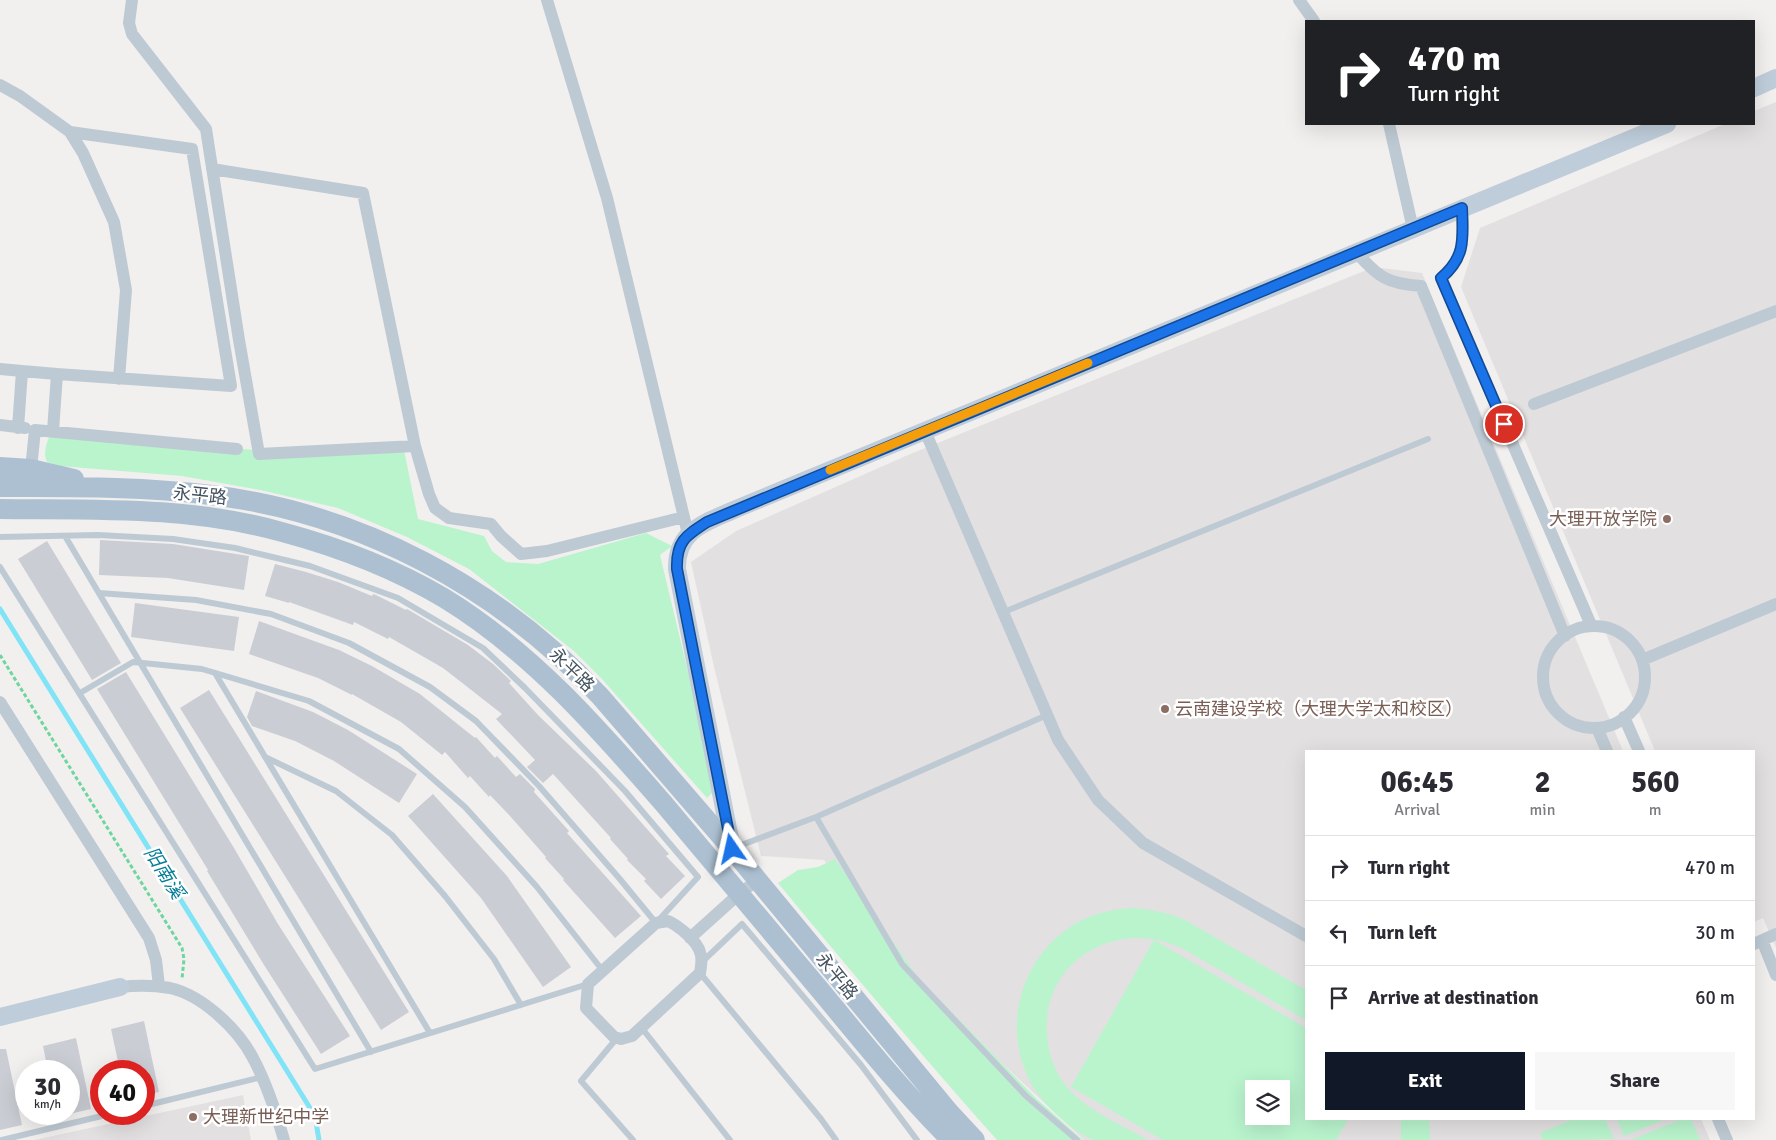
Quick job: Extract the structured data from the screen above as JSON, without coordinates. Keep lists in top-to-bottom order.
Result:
{
  "streets": {
    "main road": ["永平路"]
  },
  "water": ["阳南溪"],
  "places": ["大理开放学院", "云南建设学校（大理大学太和校区）", "大理新世纪中学"],
  "page": {
    "turn": ["470 m", "Turn right"],
    "eta": [
      "06:45",
      "Arrival",
      "2",
      "min",
      "560",
      "m"
    ],
    "list": [
      {
        "name": "Turn right",
        "value": "470 m"
      },
      {
        "name": "Turn left",
        "value": "30 m"
      },
      {
        "name": "Arrive at destination",
        "value": "60 m"
      }
    ],
    "buttons": ["Exit", "Share"],
    "speed": "30 km/h",
    "limit": "40"
  }
}
